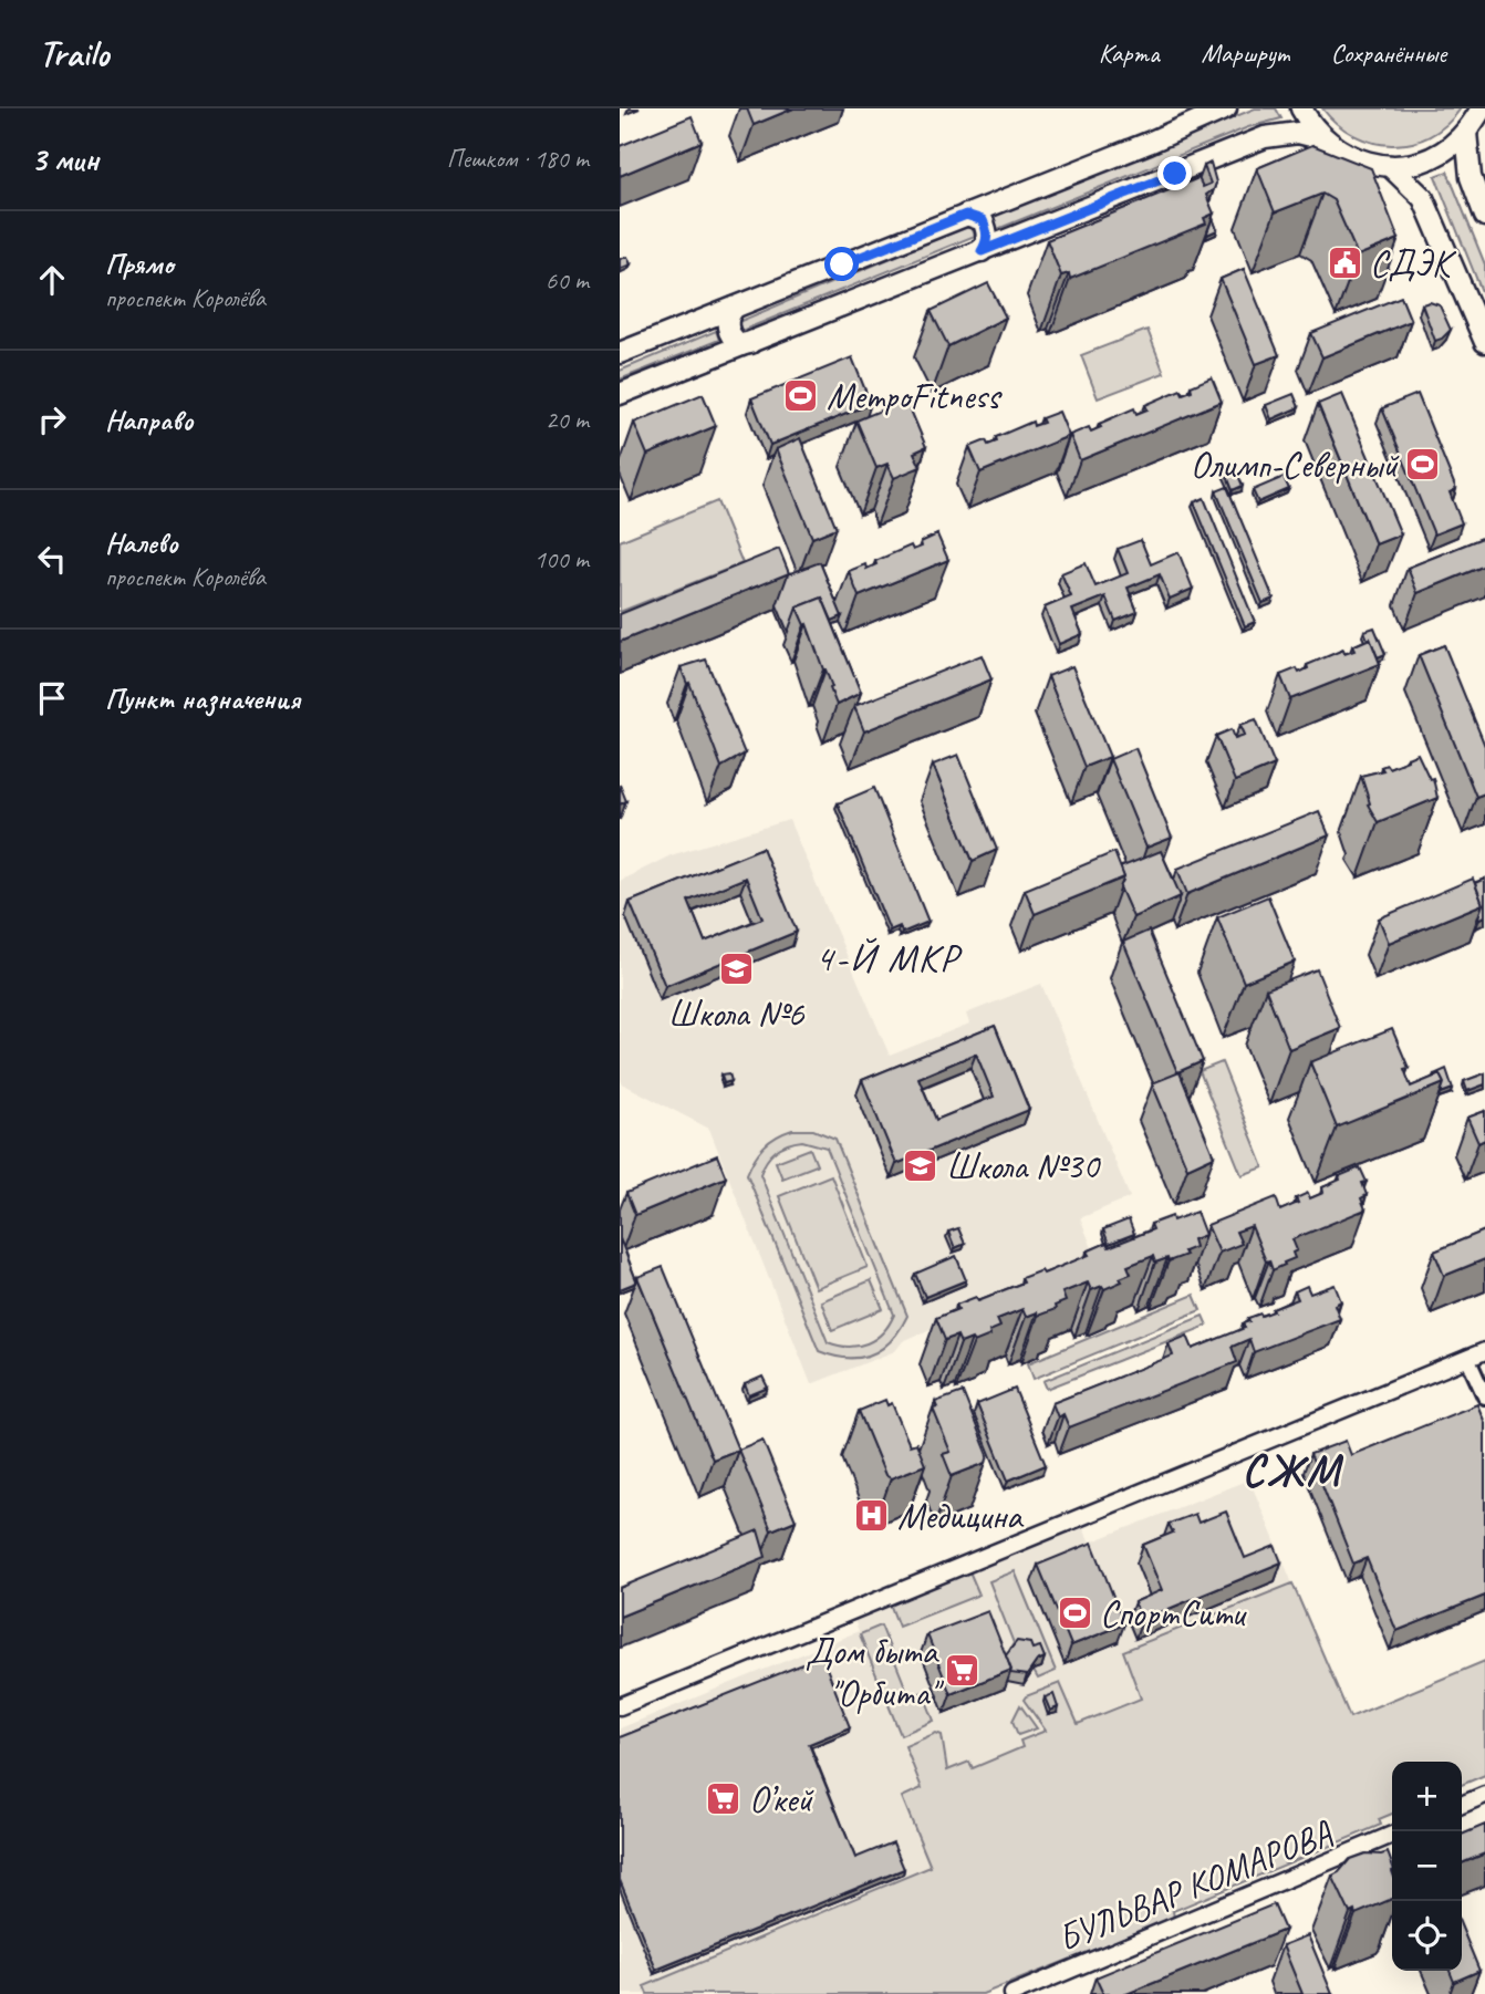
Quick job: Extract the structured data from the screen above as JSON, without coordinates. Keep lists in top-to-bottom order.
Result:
{
  "streets": {
    "street": ["БУЛЬВАР КОМАРОВА"]
  },
  "districts": ["4-Й МКР", "СЖМ"],
  "places": {
    "public building": ["СДЭК"],
    "sports": ["МетроFitness", "Олимп-Северный", "СпортСити"],
    "school or university": ["Школа №6", "Школа №30"],
    "hospital": ["Медицина"],
    "supermarket": ["Дом быта \"Орбита\"", "О’кей"]
  },
  "page": {
    "header": "Trailo",
    "nav": ["Карта", "Маршрут", "Сохранённые"],
    "heading": ["3 мин", "Пешком · 180 m"],
    "list": [
      ["Прямо", "проспект Королёва", "60 m"],
      ["Направо", "20 m"],
      ["Налево", "проспект Королёва", "100 m"],
      "Пункт назначения"
    ],
    "map_buttons": ["+", "−"]
  }
}
